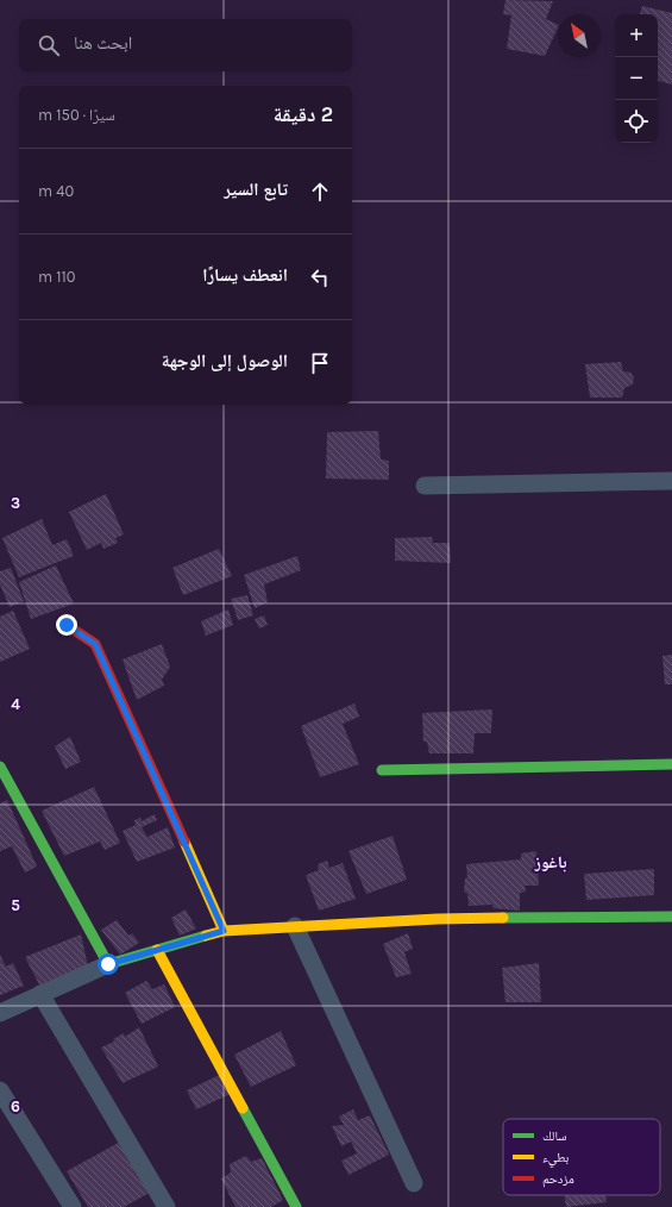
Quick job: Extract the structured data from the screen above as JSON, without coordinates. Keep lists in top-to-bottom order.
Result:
{
  "districts": ["باغوز"],
  "legend": ["سالك", "بطيء", "مزدحم"],
  "north": "top left",
  "page": {
    "map_buttons": ["+", "−"],
    "search": "ابحث هنا",
    "heading": ["2 دقيقة", "سيرًا · 150 m"],
    "list": [
      ["تابع السير", "40 m"],
      ["انعطف يسارًا", "110 m"],
      "الوصول إلى الوجهة"
    ]
  },
  "grid": {
    "rows": [
      "3",
      "4",
      "5",
      "6"
    ]
  }
}
